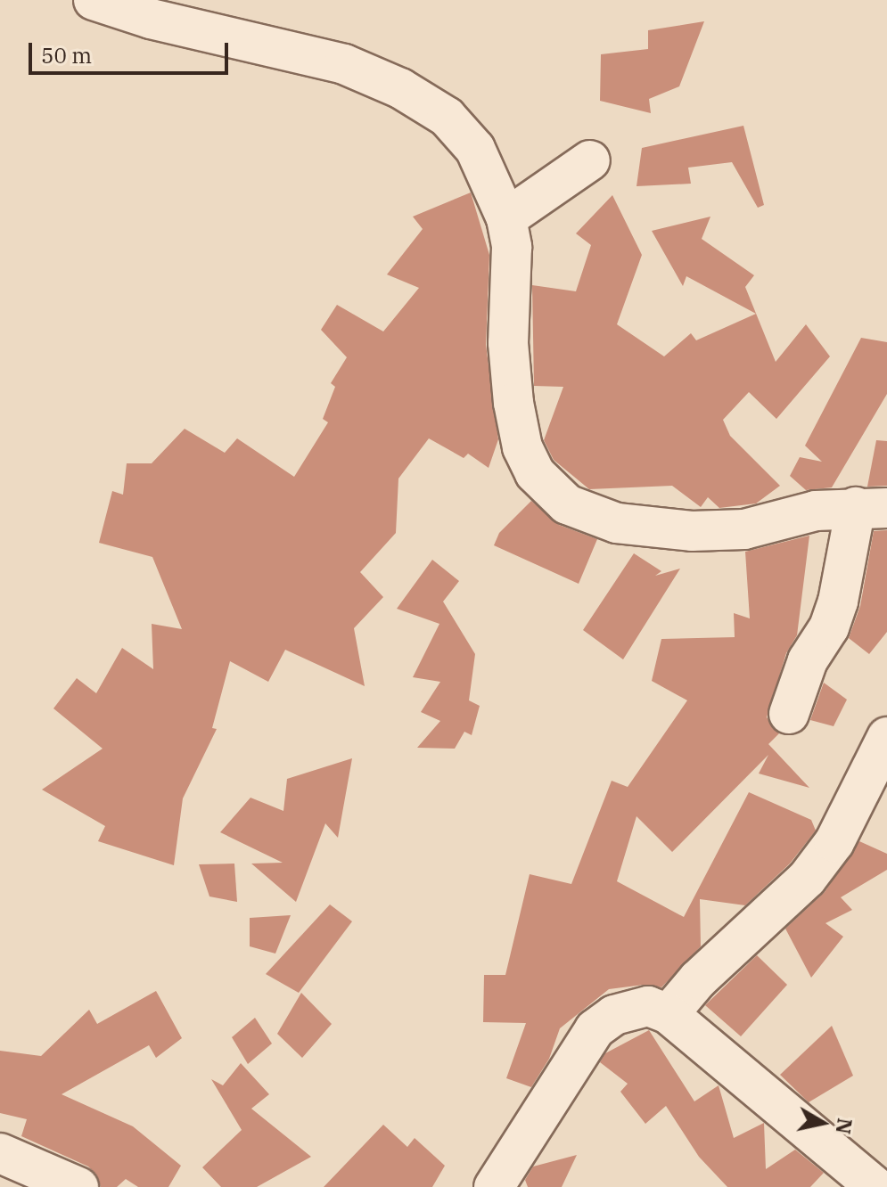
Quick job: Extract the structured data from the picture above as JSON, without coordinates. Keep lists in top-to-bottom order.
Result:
{
  "scale_bar": "50 m",
  "north": "right"
}
